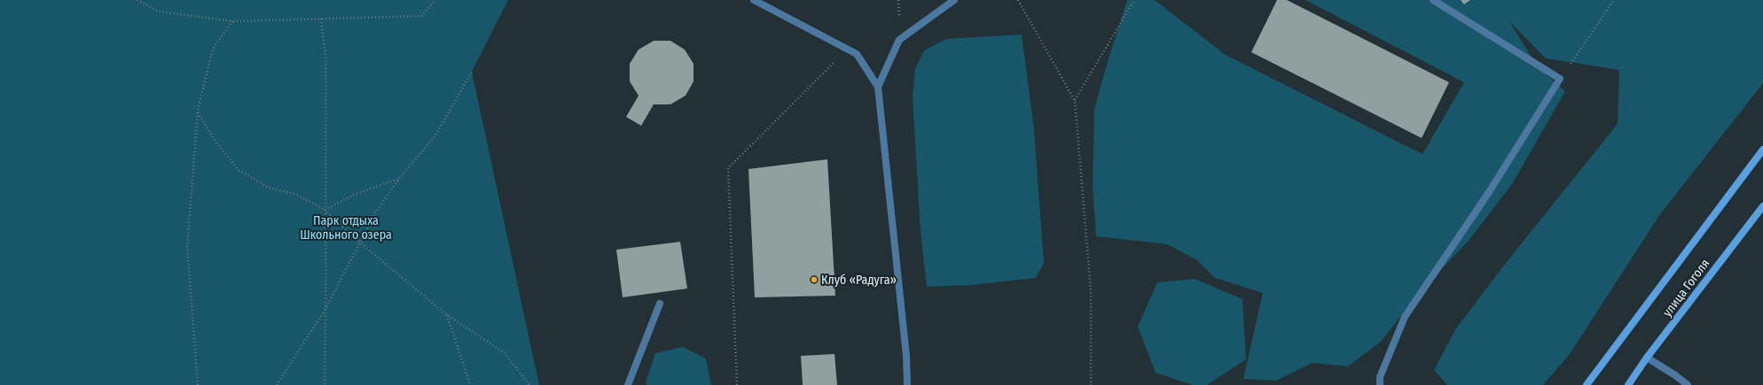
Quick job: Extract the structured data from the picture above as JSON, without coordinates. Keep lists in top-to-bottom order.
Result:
{
  "streets": {
    "street": ["улица Гоголя"]
  },
  "parks": ["Парк отдыха Школьного озера"],
  "places": ["Клуб «Радуга»"]
}
